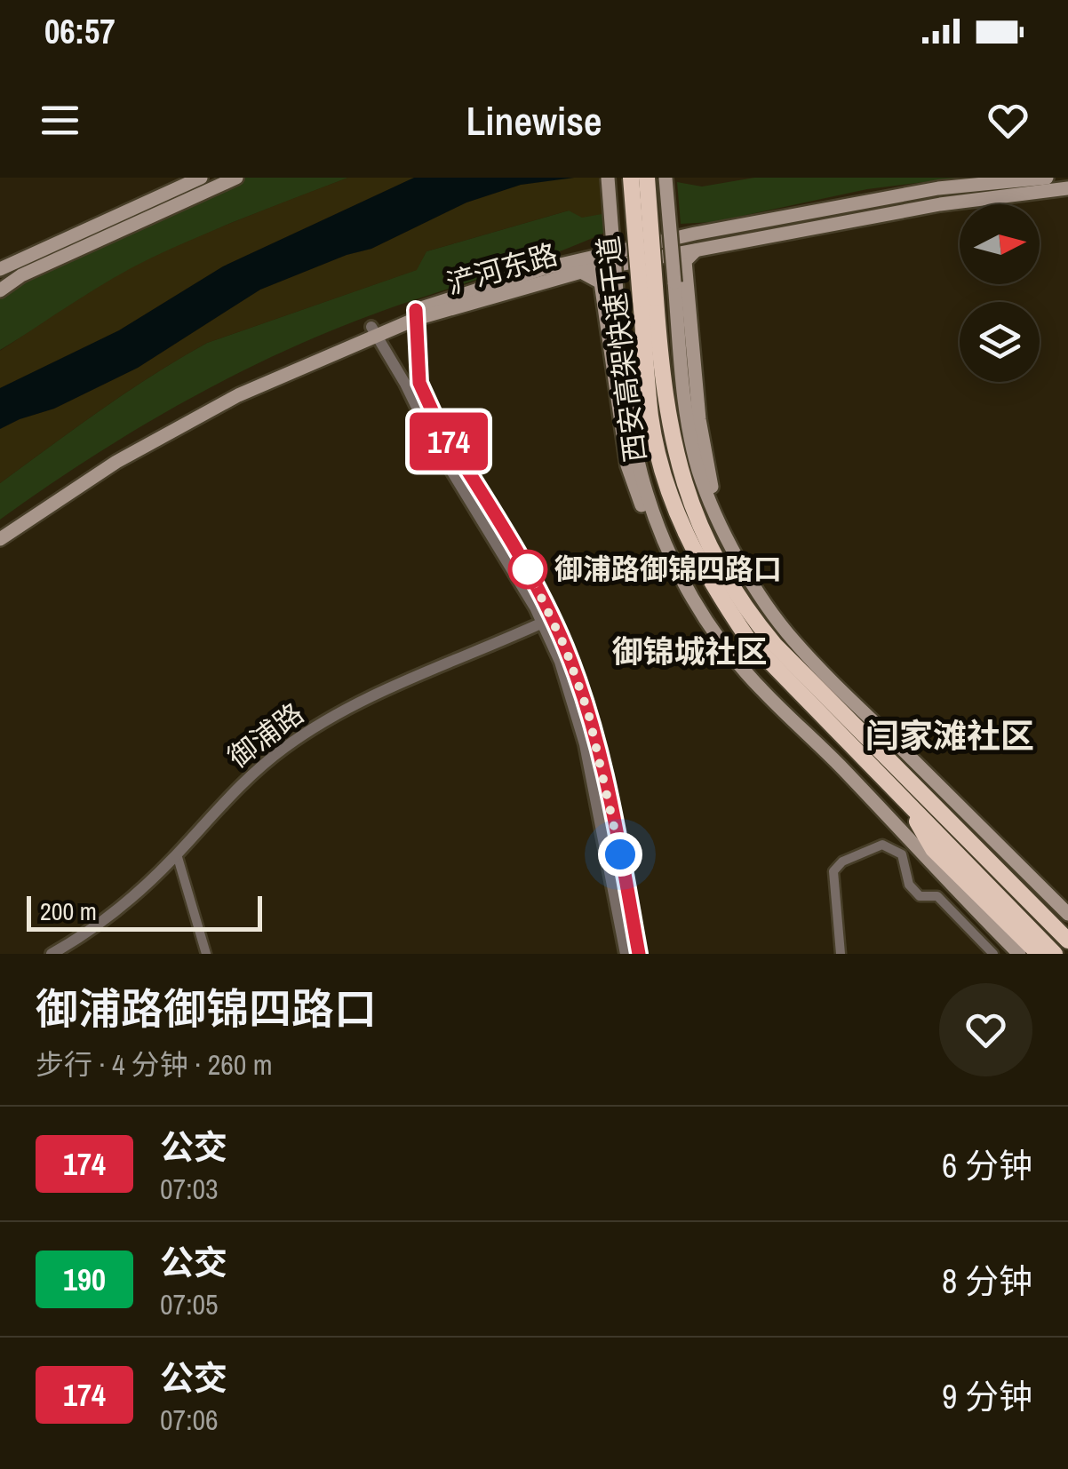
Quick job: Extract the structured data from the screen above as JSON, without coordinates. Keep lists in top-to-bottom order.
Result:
{
  "streets": {
    "highway": ["西安高架快速干道"],
    "main road": ["浐河东路"],
    "street": ["御浦路"]
  },
  "districts": ["御锦城社区", "闫家滩社区"],
  "places": ["御浦路御锦四路口"],
  "lines": ["bus line 174"],
  "scale_bar": "200 m",
  "north": "right",
  "page": {
    "status": "06:57",
    "header": "Linewise",
    "on_map": "174",
    "scale": "200 m",
    "heading": ["御浦路御锦四路口", "步行 · 4 分钟 · 260 m"],
    "list": [
      {
        "mark": "174",
        "name": "公交",
        "note": "07:03",
        "value": "6 分钟"
      },
      {
        "mark": "190",
        "name": "公交",
        "note": "07:05",
        "value": "8 分钟"
      },
      {
        "mark": "174",
        "name": "公交",
        "note": "07:06",
        "value": "9 分钟"
      }
    ]
  }
}
